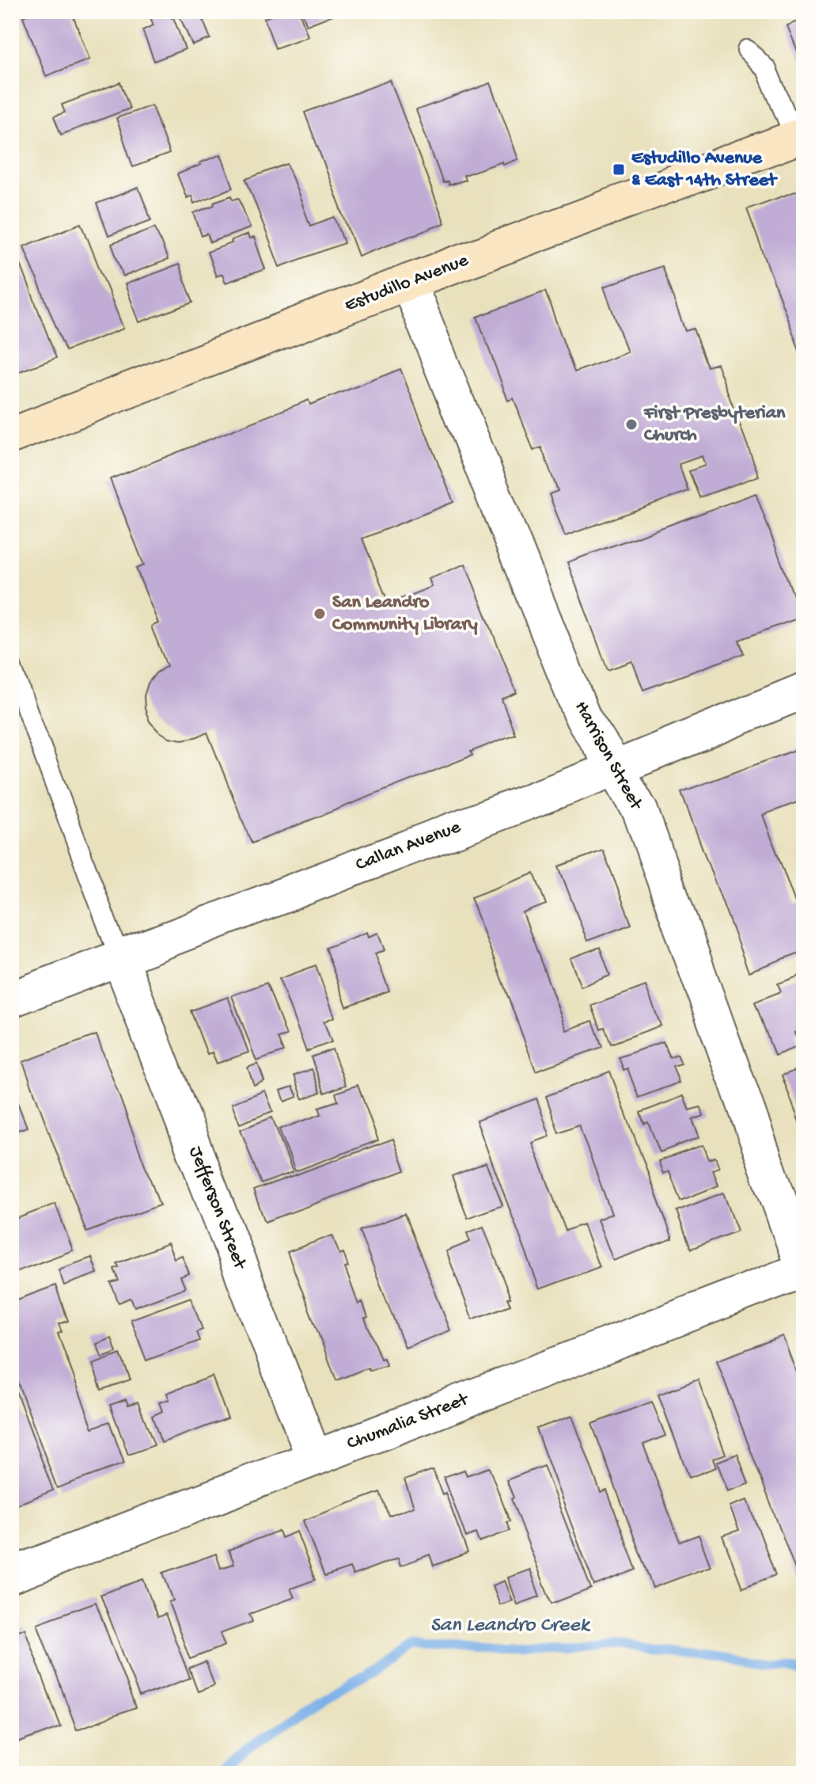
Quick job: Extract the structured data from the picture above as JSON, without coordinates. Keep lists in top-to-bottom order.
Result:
{
  "streets": {
    "street": [
      "Estudillo Avenue",
      "Harrison Street",
      "Callan Avenue",
      "Jefferson Street",
      "Chumalia Street"
    ]
  },
  "crossings": [
    ["Estudillo Avenue", "Harrison Street"],
    ["Harrison Street", "Callan Avenue"],
    ["Harrison Street", "Chumalia Street"],
    ["Callan Avenue", "Jefferson Street"],
    ["Jefferson Street", "Chumalia Street"]
  ],
  "water": ["San Leandro Creek"],
  "places": {
    "transit": ["Estudillo Avenue & East 14th Street"],
    "other": ["First Presbyterian Church", "San Leandro Community Library"]
  }
}
